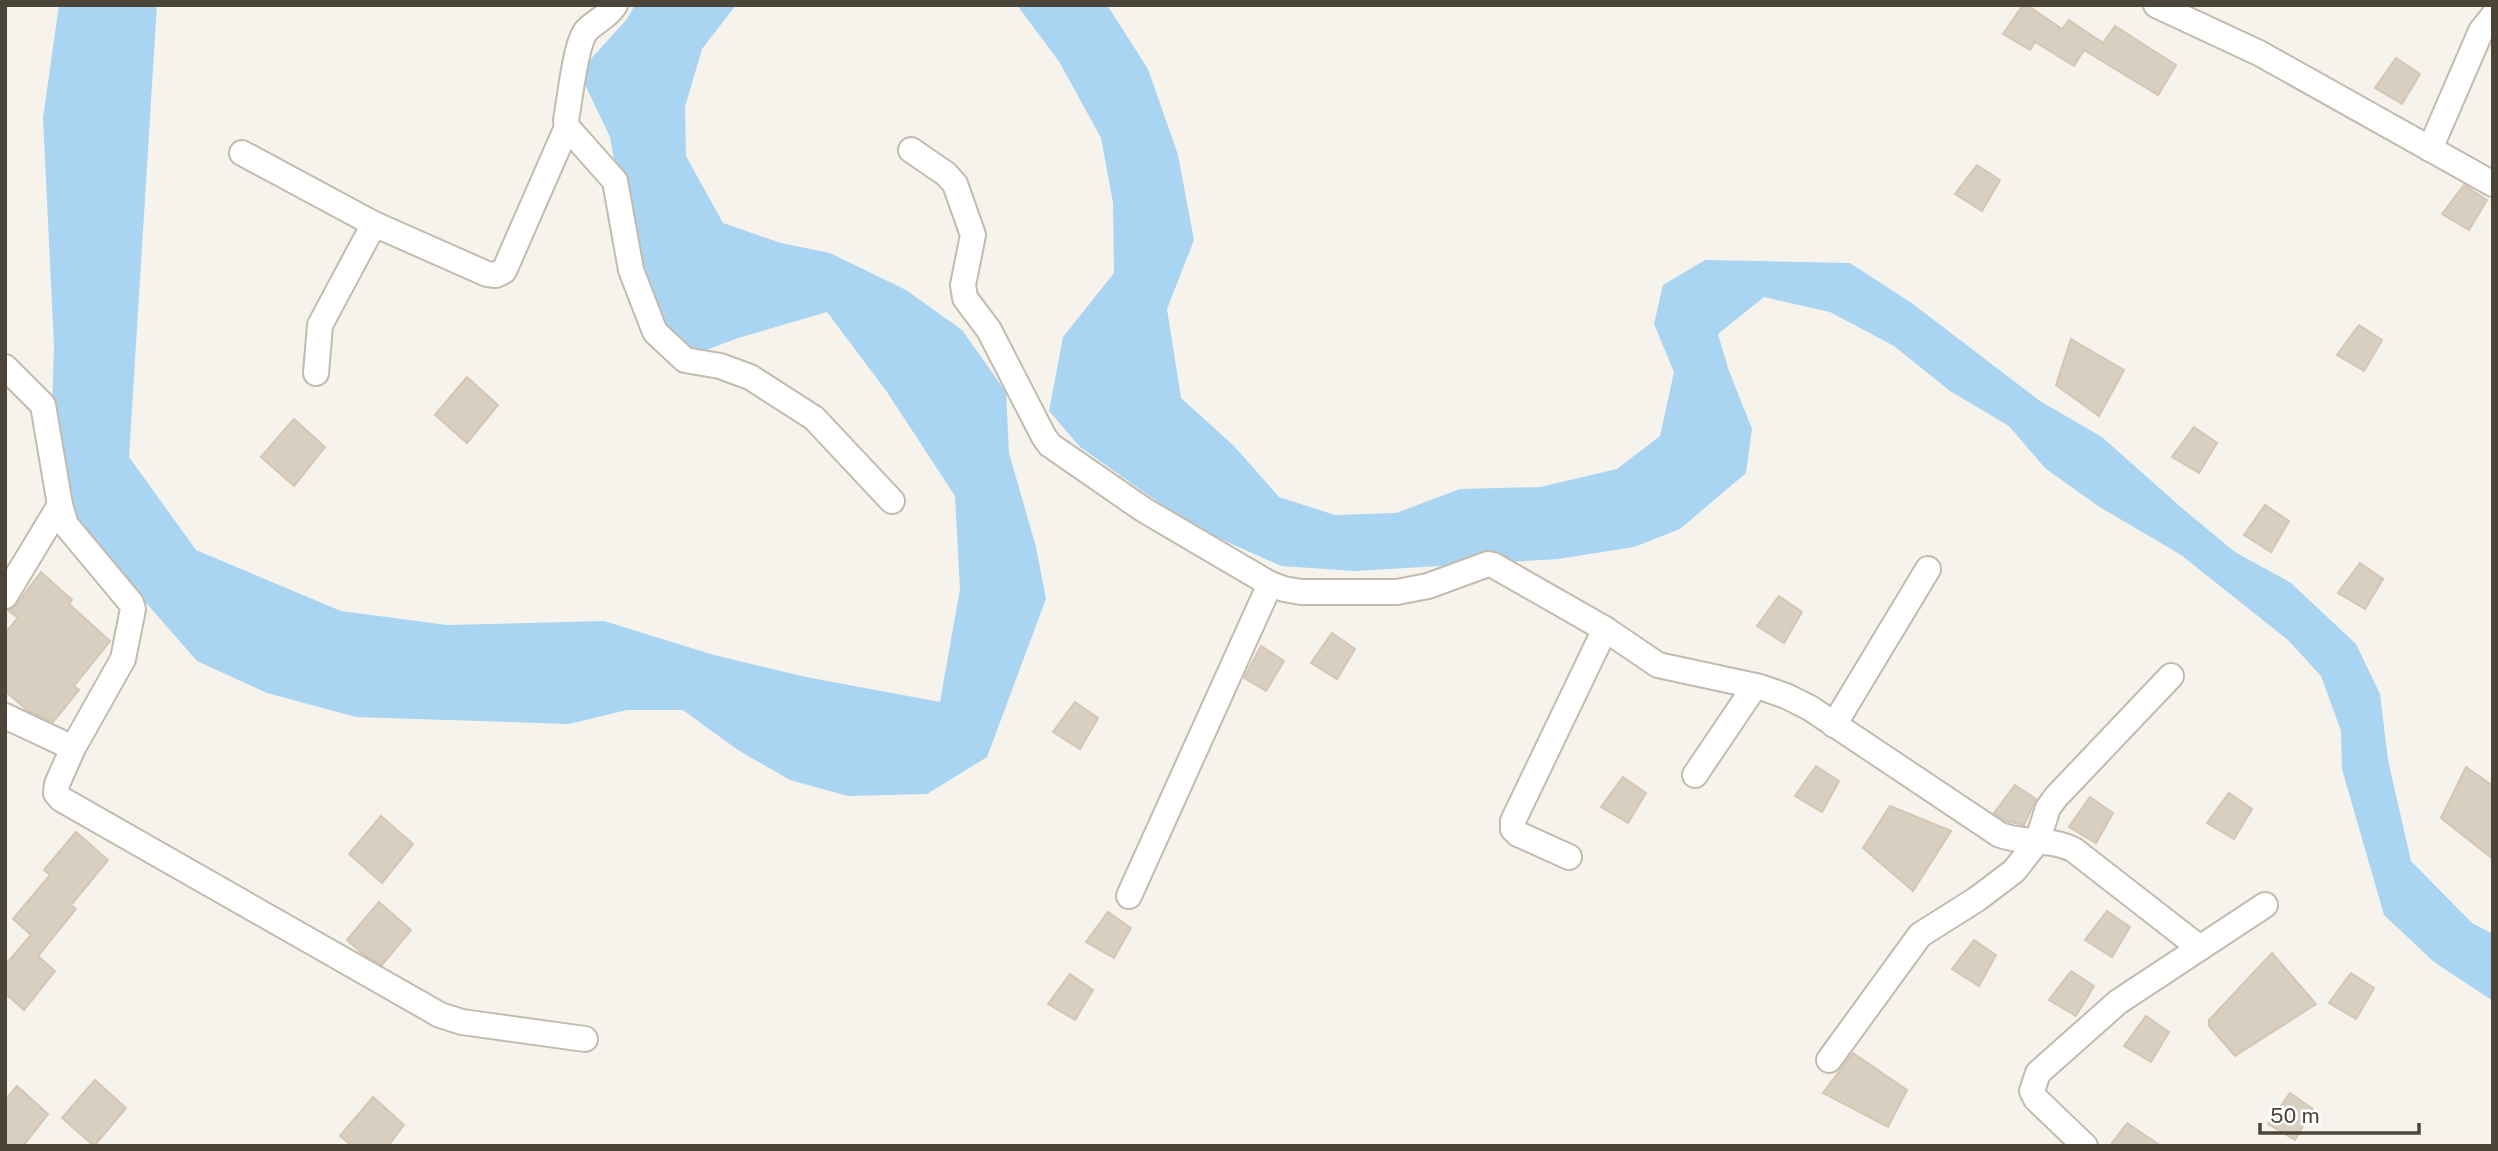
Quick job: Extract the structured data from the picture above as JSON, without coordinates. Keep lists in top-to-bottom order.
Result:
{
  "scale_bar": "50 m"
}
